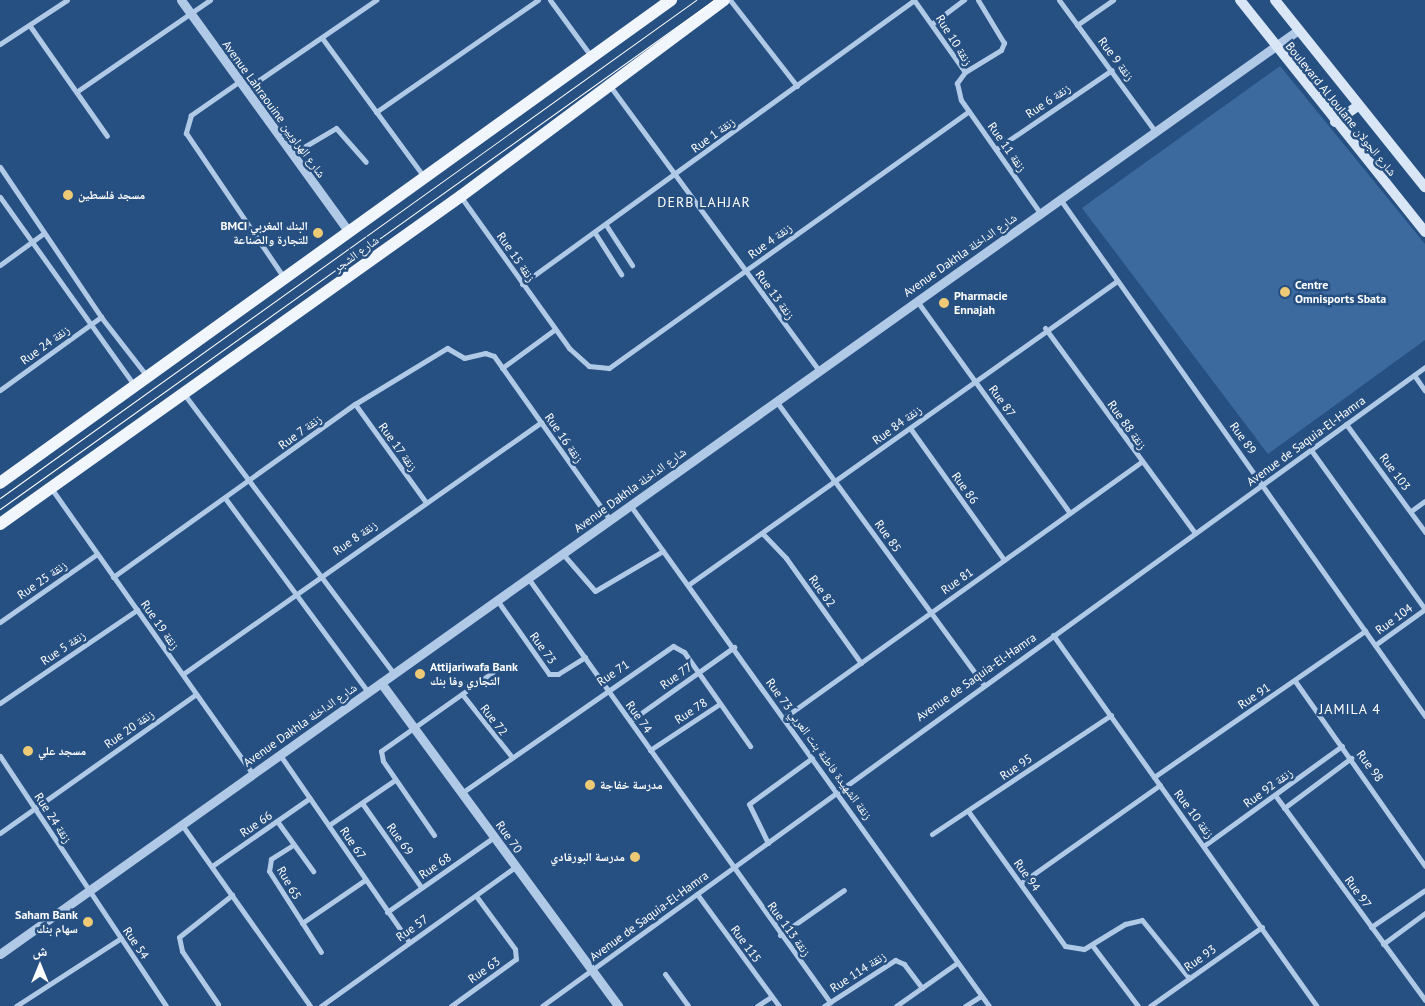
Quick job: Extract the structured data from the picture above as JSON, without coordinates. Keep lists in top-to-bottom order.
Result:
{
  "streets": {
    "main road": ["Boulevard Al Joulane شارع الجولان", "شارع الشجر"],
    "street": [
      "Rue 10 زنقة",
      "Rue 9 زنقة",
      "Rue 6 زنقة",
      "Avenue Lahraouine شارع الهراويين",
      "Rue 1 زنقة",
      "Rue 11 زنقة",
      "Rue 4 زنقة",
      "Avenue Dakhla شارع الداخلة",
      "Rue 15 زنقة",
      "Rue 13 زنقة",
      "Rue 24 زنقة",
      "Rue 87",
      "Rue 84 زنقة",
      "Rue 88 زنقة",
      "Rue 7 زنقة",
      "Rue 16 زنقة",
      "Rue 89",
      "Avenue de Saquia-El-Hamra",
      "Rue 17 زنقة",
      "Rue 103",
      "Rue 86",
      "Rue 85",
      "Rue 8 زنقة",
      "Rue 25 زنقة",
      "Rue 81",
      "Rue 82",
      "Rue 104",
      "Rue 19 زنقة",
      "Rue 5 زنقة",
      "Rue 73",
      "Rue 71",
      "Rue 77",
      "Rue 91",
      "Rue 78",
      "Rue 74",
      "Rue 72",
      "Rue 20 زنقة",
      "Rue 73 زنقة الشهيدة فاطنة بنت العربي",
      "Rue 98",
      "Rue 95",
      "Rue 92 زنقة",
      "Rue 66",
      "Rue 70",
      "Rue 69",
      "Rue 67",
      "Rue 68",
      "Rue 94",
      "Rue 65",
      "Rue 97",
      "Rue 57",
      "Rue 113 زنقة",
      "Rue 54",
      "Rue 115",
      "Rue 93",
      "Rue 63",
      "Rue 114 زنقة"
    ]
  },
  "crossings": [
    ["Rue 10 زنقة", "Rue 1 زنقة"],
    ["Rue 10 زنقة", "Rue 11 زنقة"],
    ["Rue 10 زنقة", "Avenue de Saquia-El-Hamra"],
    ["Rue 10 زنقة", "Rue 91"],
    ["Rue 10 زنقة", "Rue 95"],
    ["Rue 10 زنقة", "Rue 92 زنقة"],
    ["Rue 10 زنقة", "Rue 93"],
    ["Rue 9 زنقة", "Rue 6 زنقة"],
    ["Rue 9 زنقة", "Avenue Dakhla شارع الداخلة"],
    ["Rue 6 زنقة", "Rue 11 زنقة"],
    ["Avenue Lahraouine شارع الهراويين", "شارع الشجر"],
    ["Boulevard Al Joulane شارع الجولان", "Avenue Dakhla شارع الداخلة"],
    ["Rue 1 زنقة", "Rue 15 زنقة"],
    ["Rue 1 زنقة", "Rue 13 زنقة"],
    ["Rue 11 زنقة", "Rue 4 زنقة"],
    ["Rue 11 زنقة", "Avenue Dakhla شارع الداخلة"],
    ["Rue 4 زنقة", "Rue 15 زنقة"],
    ["Rue 4 زنقة", "Rue 13 زنقة"],
    ["شارع الشجر", "Rue 15 زنقة"],
    ["شارع الشجر", "Rue 13 زنقة"],
    ["شارع الشجر", "Rue 19 زنقة"],
    ["Avenue Dakhla شارع الداخلة", "Rue 13 زنقة"],
    ["Avenue Dakhla شارع الداخلة", "Rue 24 زنقة"],
    ["Avenue Dakhla شارع الداخلة", "Rue 87"],
    ["Avenue Dakhla شارع الداخلة", "Rue 16 زنقة"],
    ["Avenue Dakhla شارع الداخلة", "Rue 89"],
    ["Avenue Dakhla شارع الداخلة", "Rue 85"],
    ["Avenue Dakhla شارع الداخلة", "Rue 19 زنقة"],
    ["Avenue Dakhla شارع الداخلة", "Rue 73"],
    ["Avenue Dakhla شارع الداخلة", "Rue 74"],
    ["Avenue Dakhla شارع الداخلة", "Rue 73 زنقة الشهيدة فاطنة بنت العربي"],
    ["Avenue Dakhla شارع الداخلة", "Rue 70"],
    ["Avenue Dakhla شارع الداخلة", "Rue 67"],
    ["Avenue Dakhla شارع الداخلة", "Rue 54"],
    ["Rue 24 زنقة", "Rue 20 زنقة"],
    ["Rue 24 زنقة", "Rue 54"],
    ["Rue 87", "Rue 84 زنقة"],
    ["Rue 87", "Rue 81"],
    ["Rue 84 زنقة", "Rue 88 زنقة"],
    ["Rue 84 زنقة", "Rue 89"],
    ["Rue 84 زنقة", "Rue 86"],
    ["Rue 84 زنقة", "Rue 85"],
    ["Rue 84 زنقة", "Rue 82"],
    ["Rue 84 زنقة", "Rue 73 زنقة الشهيدة فاطنة بنت العربي"],
    ["Rue 88 زنقة", "Avenue de Saquia-El-Hamra"],
    ["Rue 88 زنقة", "Rue 81"],
    ["Rue 7 زنقة", "Rue 16 زنقة"],
    ["Rue 7 زنقة", "Rue 17 زنقة"],
    ["Rue 7 زنقة", "Rue 19 زنقة"],
    ["Rue 16 زنقة", "Rue 8 زنقة"],
    ["Rue 89", "Avenue de Saquia-El-Hamra"],
    ["Rue 89", "Rue 104"],
    ["Rue 89", "Rue 91"],
    ["Avenue de Saquia-El-Hamra", "Rue 103"],
    ["Avenue de Saquia-El-Hamra", "Rue 85"],
    ["Avenue de Saquia-El-Hamra", "Rue 74"],
    ["Avenue de Saquia-El-Hamra", "Rue 73 زنقة الشهيدة فاطنة بنت العربي"],
    ["Avenue de Saquia-El-Hamra", "Rue 70"],
    ["Avenue de Saquia-El-Hamra", "Rue 113 زنقة"],
    ["Avenue de Saquia-El-Hamra", "Rue 115"],
    ["Rue 17 زنقة", "Rue 8 زنقة"],
    ["Rue 86", "Rue 81"],
    ["Rue 85", "Rue 81"],
    ["Rue 8 زنقة", "Rue 19 زنقة"],
    ["Rue 25 زنقة", "Rue 19 زنقة"],
    ["Rue 81", "Rue 82"],
    ["Rue 81", "Rue 73 زنقة الشهيدة فاطنة بنت العربي"],
    ["Rue 19 زنقة", "Rue 5 زنقة"],
    ["Rue 19 زنقة", "Rue 20 زنقة"],
    ["Rue 73", "Rue 74"],
    ["Rue 71", "Rue 77"],
    ["Rue 71", "Rue 78"],
    ["Rue 71", "Rue 74"],
    ["Rue 71", "Rue 72"],
    ["Rue 71", "Rue 70"],
    ["Rue 77", "Rue 74"],
    ["Rue 77", "Rue 73 زنقة الشهيدة فاطنة بنت العربي"],
    ["Rue 91", "Rue 98"],
    ["Rue 78", "Rue 74"],
    ["Rue 74", "Rue 113 زنقة"],
    ["Rue 98", "Rue 92 زنقة"],
    ["Rue 95", "Rue 94"],
    ["Rue 92 زنقة", "Rue 97"],
    ["Rue 66", "Rue 67"],
    ["Rue 70", "Rue 68"],
    ["Rue 70", "Rue 57"],
    ["Rue 69", "Rue 68"],
    ["Rue 67", "Rue 68"],
    ["Rue 67", "Rue 57"],
    ["Rue 57", "Rue 63"],
    ["Rue 113 زنقة", "Rue 114 زنقة"]
  ],
  "districts": ["DERB LAHJAR", "JAMILA 4"],
  "places": [
    "مسجد فلسطين",
    "BMCI البنك المغربي للتجارة والصناعة",
    "Centre Omnisports Sbata",
    "Pharmacie Ennajah",
    "Attijariwafa Bank التجاري وفا بنك",
    "مسجد علي",
    "مدرسة خفاجة",
    "مدرسة البورقادي",
    "Saham Bank سهام بنك"
  ],
  "north": "top"
}
